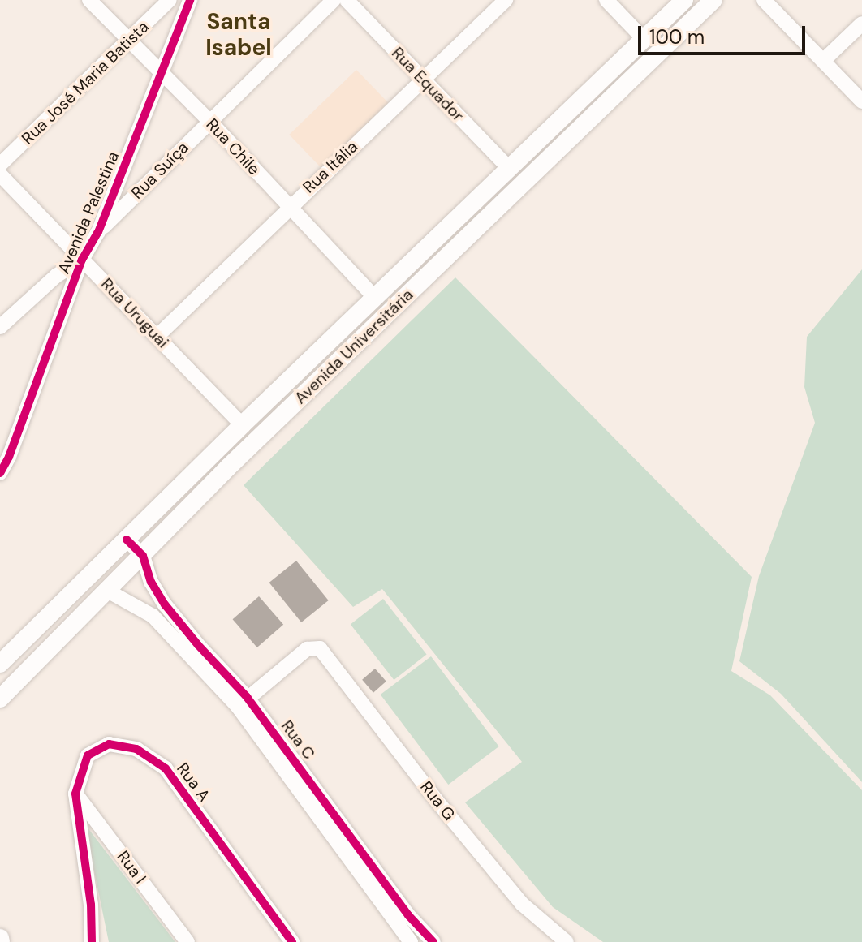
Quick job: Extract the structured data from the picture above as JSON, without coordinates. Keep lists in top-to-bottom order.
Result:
{
  "streets": {
    "main road": ["Avenida Universitária"],
    "street": [
      "Rua José Maria Batista",
      "Rua Equador",
      "Rua Chile",
      "Rua Itália",
      "Rua Suíça",
      "Avenida Palestina",
      "Rua Uruguai",
      "Rua C",
      "Rua A",
      "Rua G",
      "Rua I"
    ]
  },
  "crossings": [
    ["Rua José Maria Batista", "Rua Chile"],
    ["Rua Equador", "Rua Itália"],
    ["Rua Equador", "Avenida Universitária"],
    ["Rua Chile", "Rua Itália"],
    ["Rua Chile", "Rua Suíça"],
    ["Rua Chile", "Avenida Palestina"],
    ["Rua Chile", "Avenida Universitária"],
    ["Rua Itália", "Rua Uruguai"],
    ["Rua Suíça", "Avenida Palestina"],
    ["Avenida Palestina", "Rua Uruguai"],
    ["Rua Uruguai", "Avenida Universitária"],
    ["Avenida Universitária", "Rua C"],
    ["Rua C", "Rua G"],
    ["Rua A", "Rua I"]
  ],
  "districts": ["Santa Isabel"],
  "scale_bar": "100 m"
}
